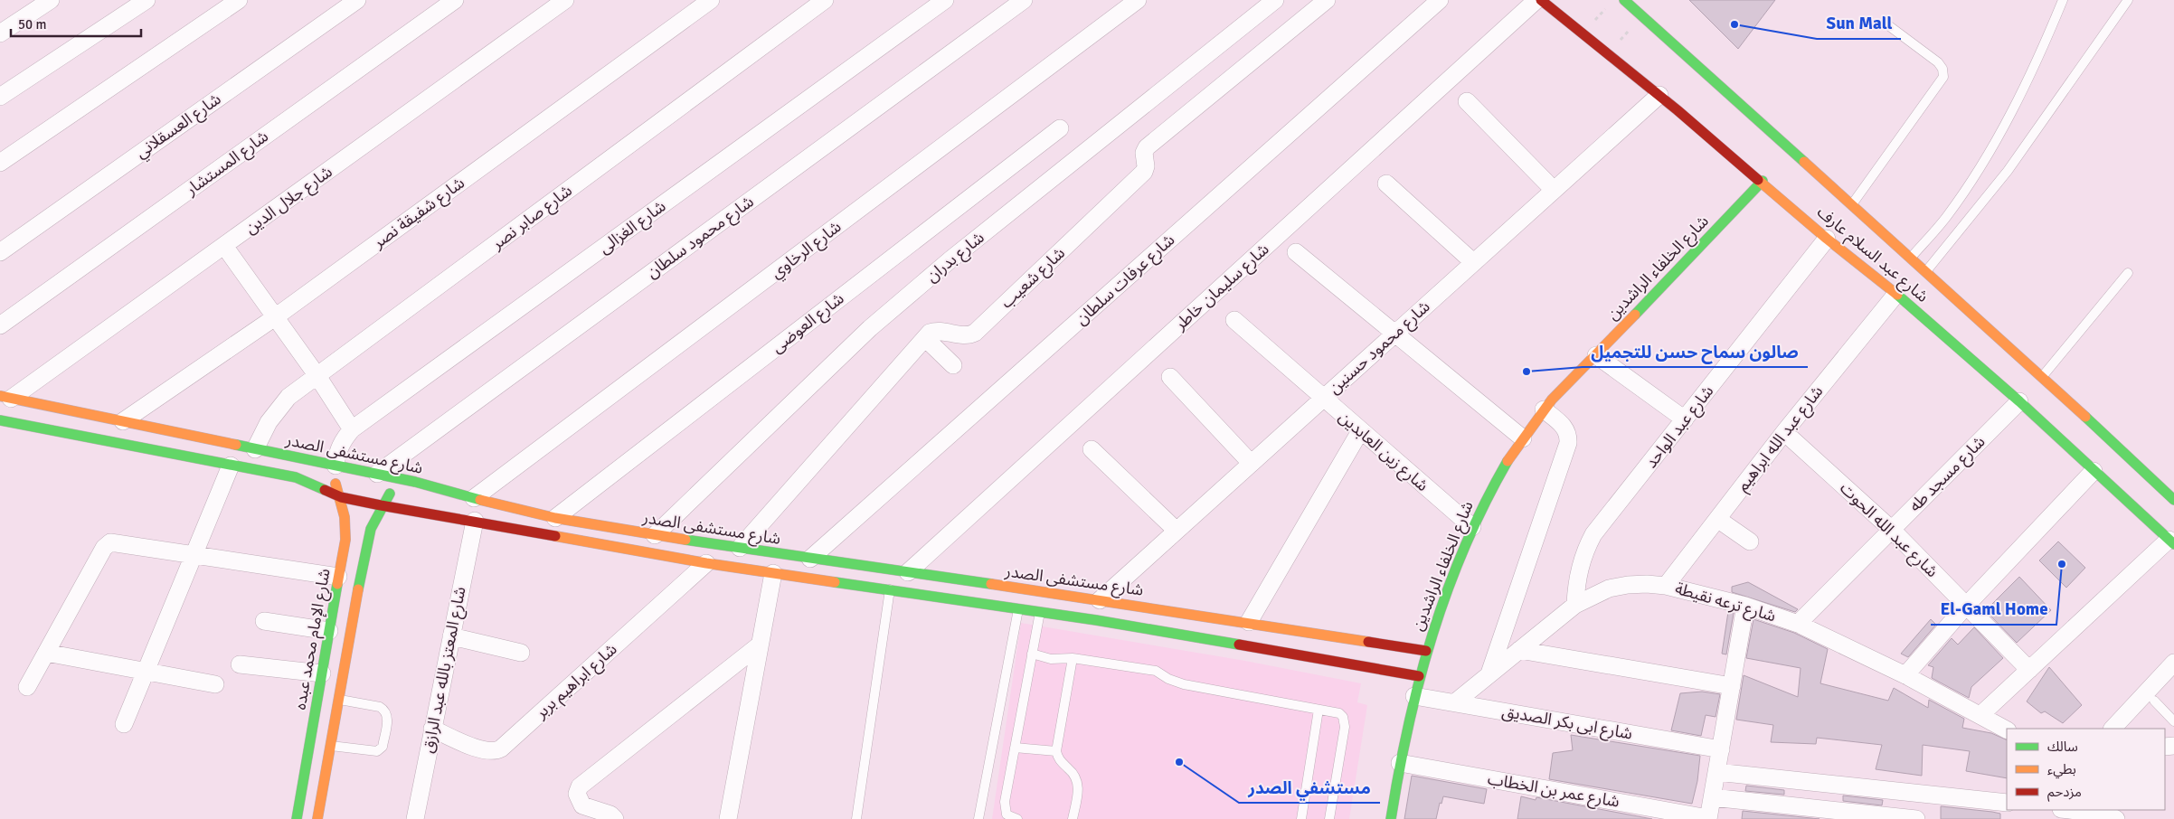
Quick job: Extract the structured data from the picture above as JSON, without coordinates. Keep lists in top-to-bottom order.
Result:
{
  "streets": {
    "main road": [
      "شارع عبد السلام عارف",
      "شارع الخلفاء الراشدين",
      "شارع مستشفى الصدر",
      "شارع الإمام محمد عبده"
    ],
    "street": [
      "شارع العسقلاني",
      "شارع المستشار",
      "شارع جلال الدين",
      "شارع شفيقة نصر",
      "شارع صابر نصر",
      "شارع الغزالى",
      "شارع محمود سلطان",
      "شارع الرخاوي",
      "شارع بدران",
      "شارع شعيب",
      "شارع عرفات سلطان",
      "شارع سليمان خاطر",
      "شارع العوضى",
      "شارع محمود حسنين",
      "شارع عبد الواحد",
      "شارع عبد الله ابراهيم",
      "شارع زين العابدين",
      "شارع مسجد طه",
      "شارع عبد الله الحوت",
      "شارع ترعه نقيطة",
      "شارع المعتز بالله عبد الرازق",
      "شارع ابراهيم بربر",
      "شارع ابى بكر الصديق",
      "شارع عمر بن الخطاب"
    ]
  },
  "crossings": [
    ["شارع جلال الدين", "شارع مستشفى الصدر"],
    ["شارع شفيقة نصر", "شارع مستشفى الصدر"],
    ["شارع صابر نصر", "شارع مستشفى الصدر"],
    ["شارع الغزالى", "شارع مستشفى الصدر"],
    ["شارع الغزالى", "شارع الإمام محمد عبده"],
    ["شارع محمود سلطان", "شارع مستشفى الصدر"],
    ["شارع الرخاوي", "شارع مستشفى الصدر"],
    ["شارع عبد السلام عارف", "شارع الخلفاء الراشدين"],
    ["شارع عبد السلام عارف", "شارع محمود حسنين"],
    ["شارع عبد السلام عارف", "شارع عبد الواحد"],
    ["شارع عبد السلام عارف", "شارع عبد الله ابراهيم"],
    ["شارع عبد السلام عارف", "شارع مسجد طه"],
    ["شارع بدران", "شارع مستشفى الصدر"],
    ["شارع الخلفاء الراشدين", "شارع زين العابدين"],
    ["شارع الخلفاء الراشدين", "شارع مستشفى الصدر"],
    ["شارع الخلفاء الراشدين", "شارع ابى بكر الصديق"],
    ["شارع الخلفاء الراشدين", "شارع عمر بن الخطاب"],
    ["شارع عرفات سلطان", "شارع مستشفى الصدر"],
    ["شارع سليمان خاطر", "شارع مستشفى الصدر"],
    ["شارع العوضى", "شارع مستشفى الصدر"],
    ["شارع محمود حسنين", "شارع زين العابدين"],
    ["شارع محمود حسنين", "شارع مستشفى الصدر"],
    ["شارع عبد الواحد", "شارع ترعه نقيطة"],
    ["شارع عبد الله ابراهيم", "شارع عبد الله الحوت"],
    ["شارع عبد الله ابراهيم", "شارع ترعه نقيطة"],
    ["شارع مستشفى الصدر", "شارع الإمام محمد عبده"],
    ["شارع مستشفى الصدر", "شارع المعتز بالله عبد الرازق"],
    ["شارع مستشفى الصدر", "شارع ابراهيم بربر"],
    ["شارع مسجد طه", "شارع عبد الله الحوت"],
    ["شارع مسجد طه", "شارع ترعه نقيطة"],
    ["شارع ترعه نقيطة", "شارع ابى بكر الصديق"],
    ["شارع المعتز بالله عبد الرازق", "شارع ابراهيم بربر"]
  ],
  "places": [
    "Sun Mall",
    "صالون سماح حسن للتجميل",
    "El-Gaml Home",
    "مستشفي الصدر"
  ],
  "legend": ["سالك", "بطيء", "مزدحم"],
  "scale_bar": "50 m"
}
